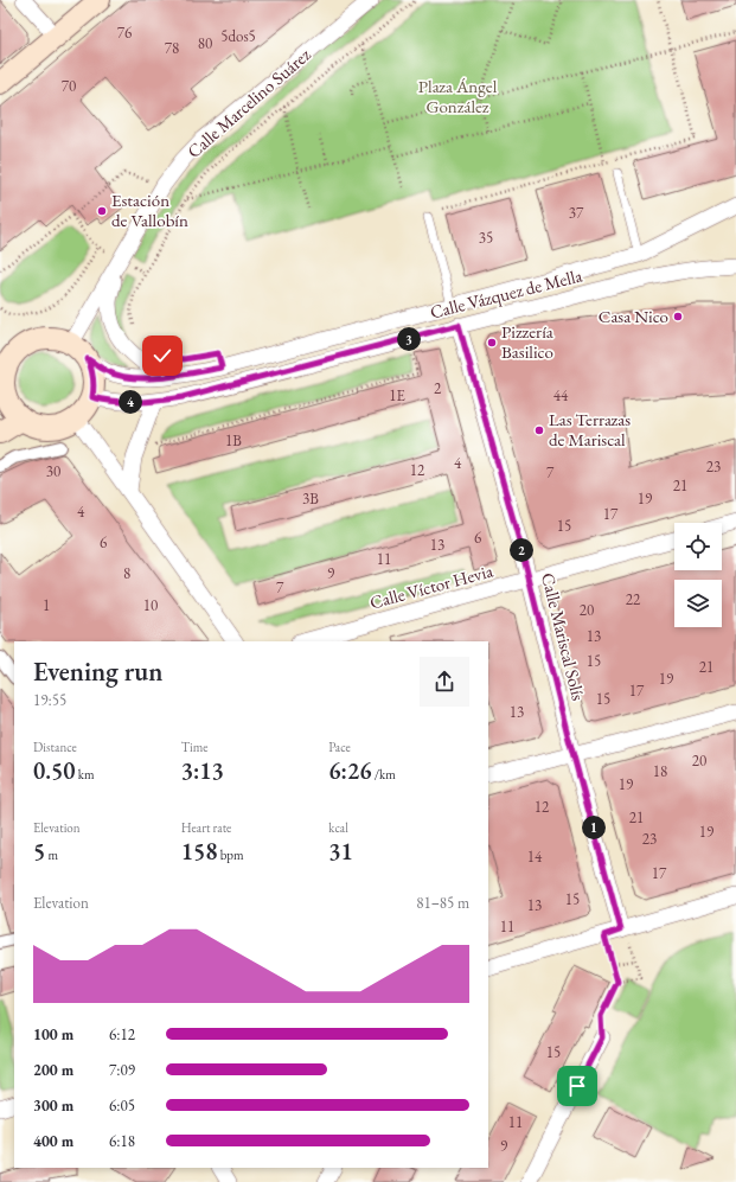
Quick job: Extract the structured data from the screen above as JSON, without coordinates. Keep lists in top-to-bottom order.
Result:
{
  "streets": {
    "street": [
      "Calle Marcelino Suárez",
      "Calle Vázquez de Mella",
      "Calle Víctor Hevia",
      "Calle Mariscal Solís"
    ]
  },
  "crossings": [
    ["Calle Marcelino Suárez", "Calle Vázquez de Mella"],
    ["Calle Vázquez de Mella", "Calle Mariscal Solís"],
    ["Calle Víctor Hevia", "Calle Mariscal Solís"]
  ],
  "parks": ["Plaza Ángel González"],
  "places": [
    "Estación de Vallobín",
    "Casa Nico",
    "Pizzería Basilico",
    "Las Terrazas de Mariscal"
  ],
  "house_numbers": [
    "76",
    "5dos5",
    "80",
    "78",
    "70",
    "37",
    "35",
    "2",
    "1E",
    "44",
    "1B",
    "4",
    "23",
    "12",
    "30",
    "7",
    "21",
    "3B",
    "19",
    "4",
    "17",
    "15",
    "6",
    "6",
    "13",
    "11",
    "8",
    "9",
    "7",
    "22",
    "1",
    "10",
    "20",
    "13",
    "15",
    "21",
    "19",
    "17",
    "15",
    "13",
    "20",
    "18",
    "19",
    "12",
    "21",
    "19",
    "23",
    "14",
    "17",
    "15",
    "13",
    "11",
    "15",
    "11",
    "9"
  ],
  "page": {
    "pins": [
      "3",
      "4",
      "2",
      "1"
    ],
    "heading": ["Evening run", "19:55"],
    "stats": [
      ["Distance", "0.50 km"],
      ["Time", "3:13"],
      ["Pace", "6:26 /km"],
      ["Elevation", "5 m"],
      ["Heart rate", "158 bpm"],
      ["kcal", "31"]
    ],
    "chart": ["Elevation", "81–85 m"],
    "list": [
      {
        "name": "100 m",
        "note": "6:12"
      },
      {
        "name": "200 m",
        "note": "7:09"
      },
      {
        "name": "300 m",
        "note": "6:05"
      },
      {
        "name": "400 m",
        "note": "6:18"
      }
    ]
  }
}
